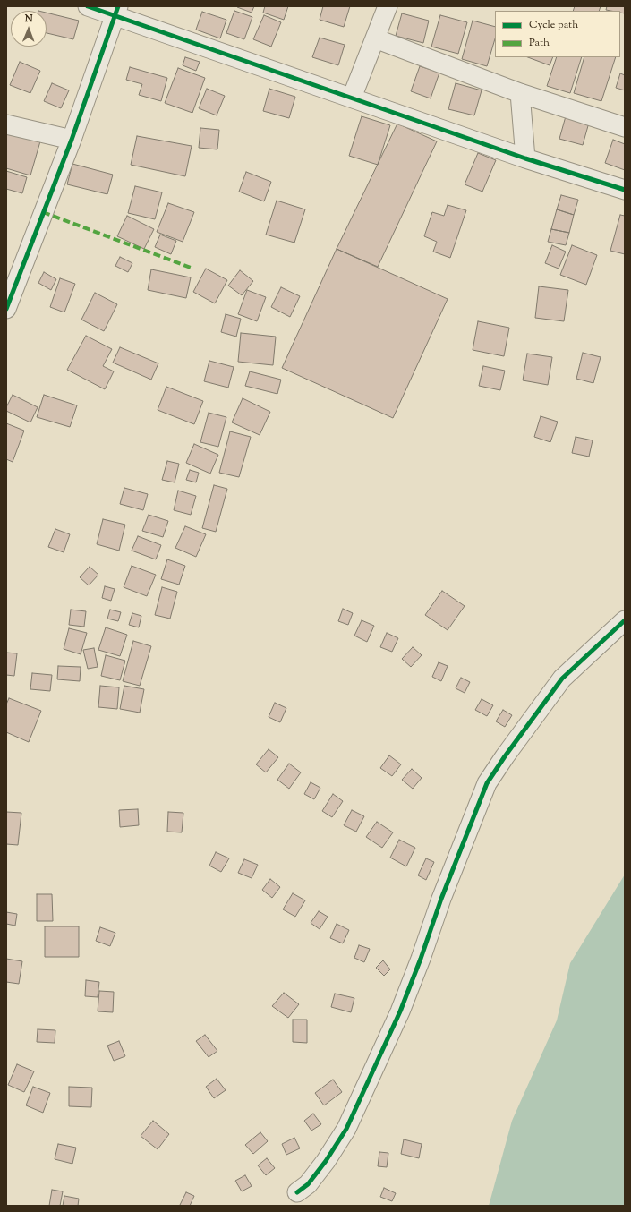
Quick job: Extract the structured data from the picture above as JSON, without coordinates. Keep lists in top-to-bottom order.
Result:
{
  "legend": ["Cycle path", "Path"],
  "north": "top"
}
